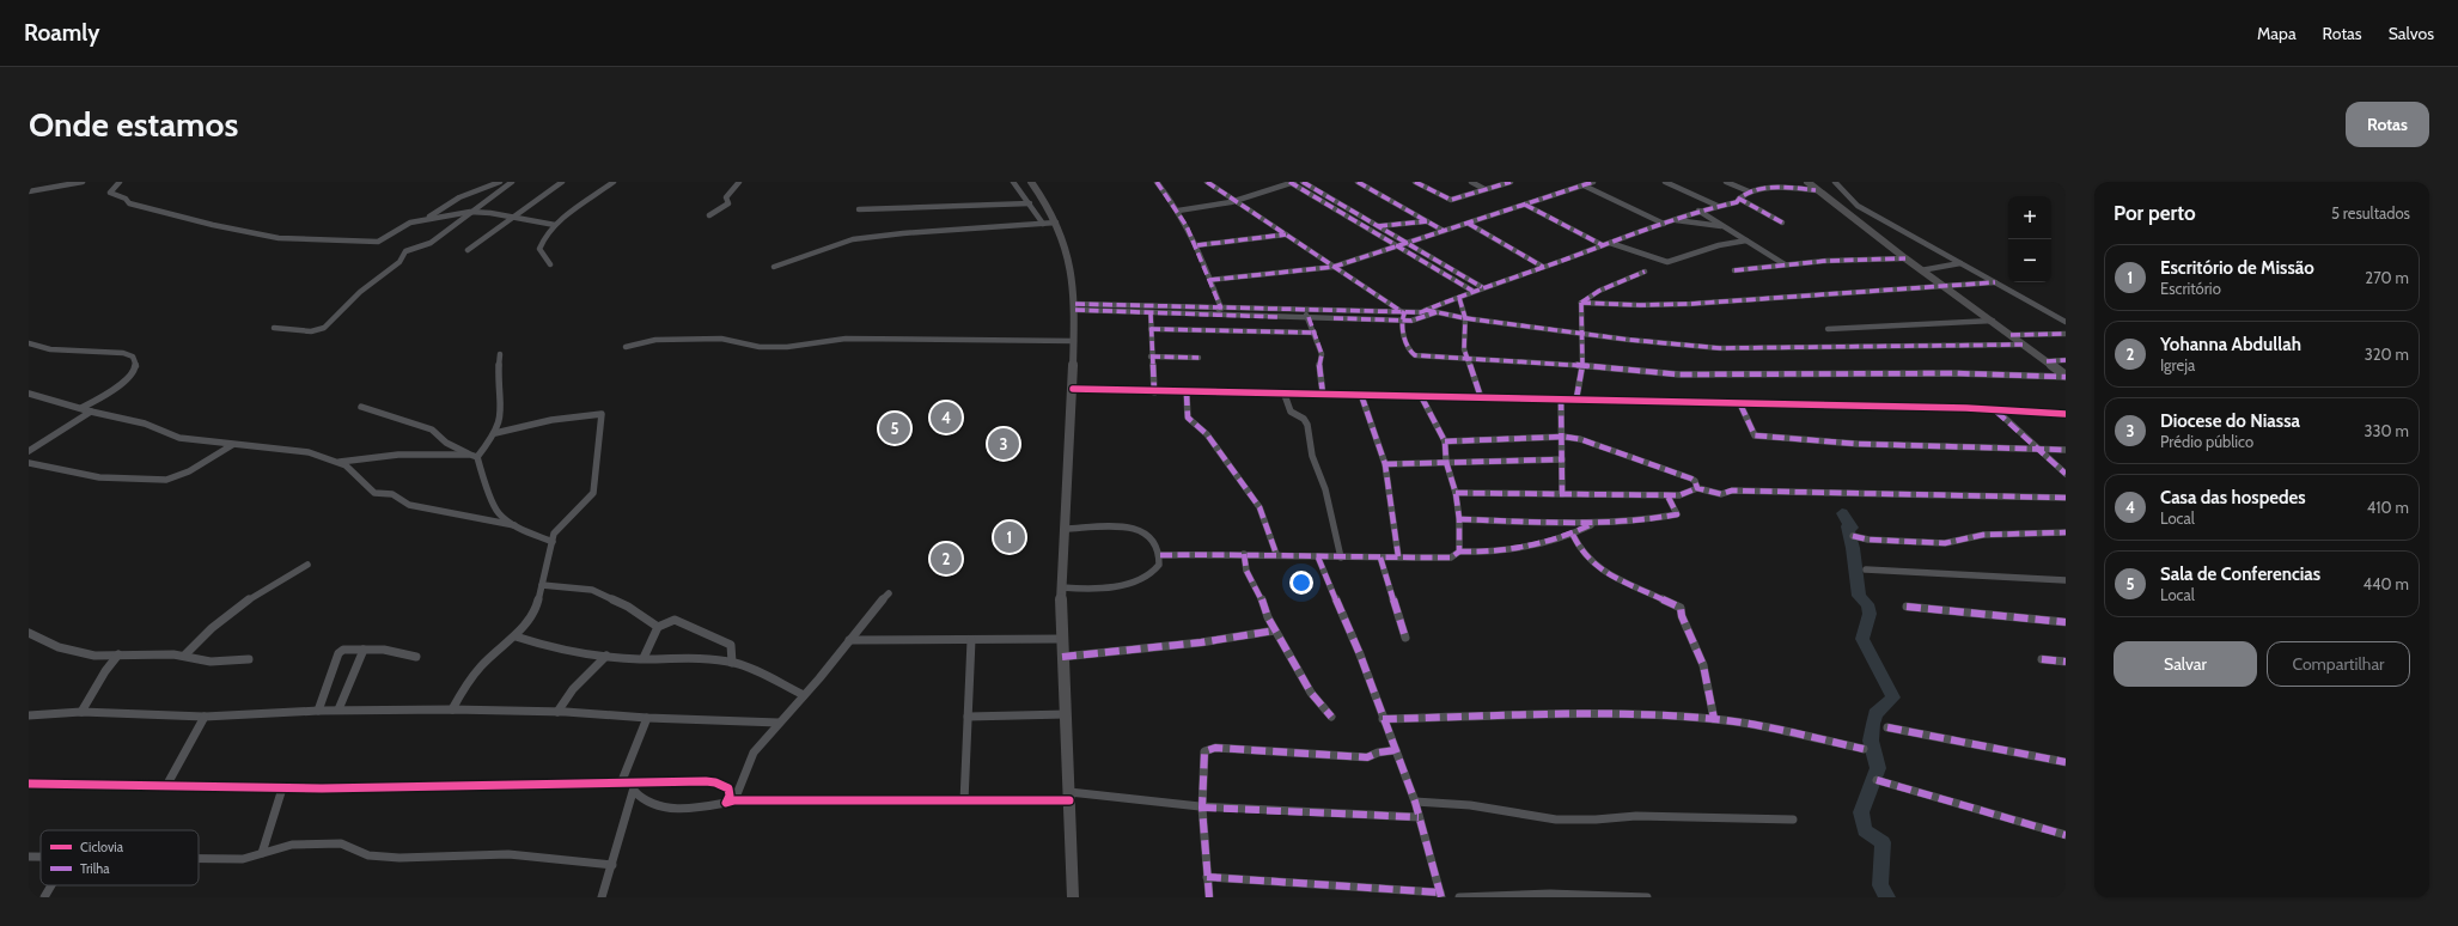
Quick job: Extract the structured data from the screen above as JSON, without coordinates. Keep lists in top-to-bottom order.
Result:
{
  "legend": ["Ciclovia", "Trilha"],
  "page": {
    "header": "Roamly",
    "nav": ["Mapa", "Rotas", "Salvos"],
    "buttons": [
      "Rotas",
      ["Salvar", "Compartilhar"]
    ],
    "title": "Onde estamos",
    "heading": ["Por perto", "5 resultados"],
    "map_buttons": ["+", "−"],
    "list": [
      {
        "mark": "1",
        "name": "Escritório de Missão",
        "note": "Escritório",
        "value": "270 m"
      },
      {
        "mark": "2",
        "name": "Yohanna Abdullah",
        "note": "Igreja",
        "value": "320 m"
      },
      {
        "mark": "3",
        "name": "Diocese do Niassa",
        "note": "Prédio público",
        "value": "330 m"
      },
      {
        "mark": "4",
        "name": "Casa das hospedes",
        "note": "Local",
        "value": "410 m"
      },
      {
        "mark": "5",
        "name": "Sala de Conferencias",
        "note": "Local",
        "value": "440 m"
      }
    ],
    "pins": [
      "4",
      "5",
      "3",
      "1",
      "2"
    ]
  }
}
